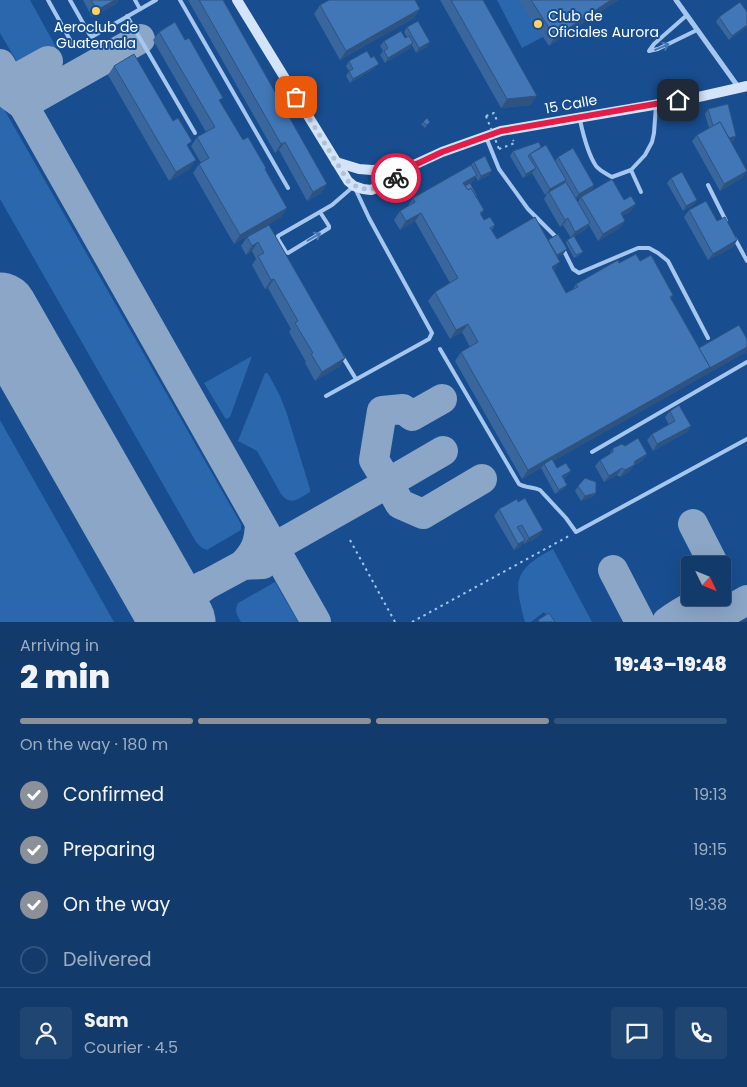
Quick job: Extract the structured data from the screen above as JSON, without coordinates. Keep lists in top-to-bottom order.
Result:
{
  "streets": {
    "main road": ["15 Calle"]
  },
  "places": ["Aeroclub de Guatemala", "Club de Oficiales Aurora"],
  "north": "bottom right",
  "page": {
    "heading": ["2 min", "Arriving in", "19:43–19:48"],
    "panel": ["Sam", "Courier · 4.5"],
    "bar": "On the way · 180 m",
    "list": [
      ["Confirmed", "19:13"],
      ["Preparing", "19:15"],
      ["On the way", "19:38"],
      "Delivered"
    ]
  }
}
